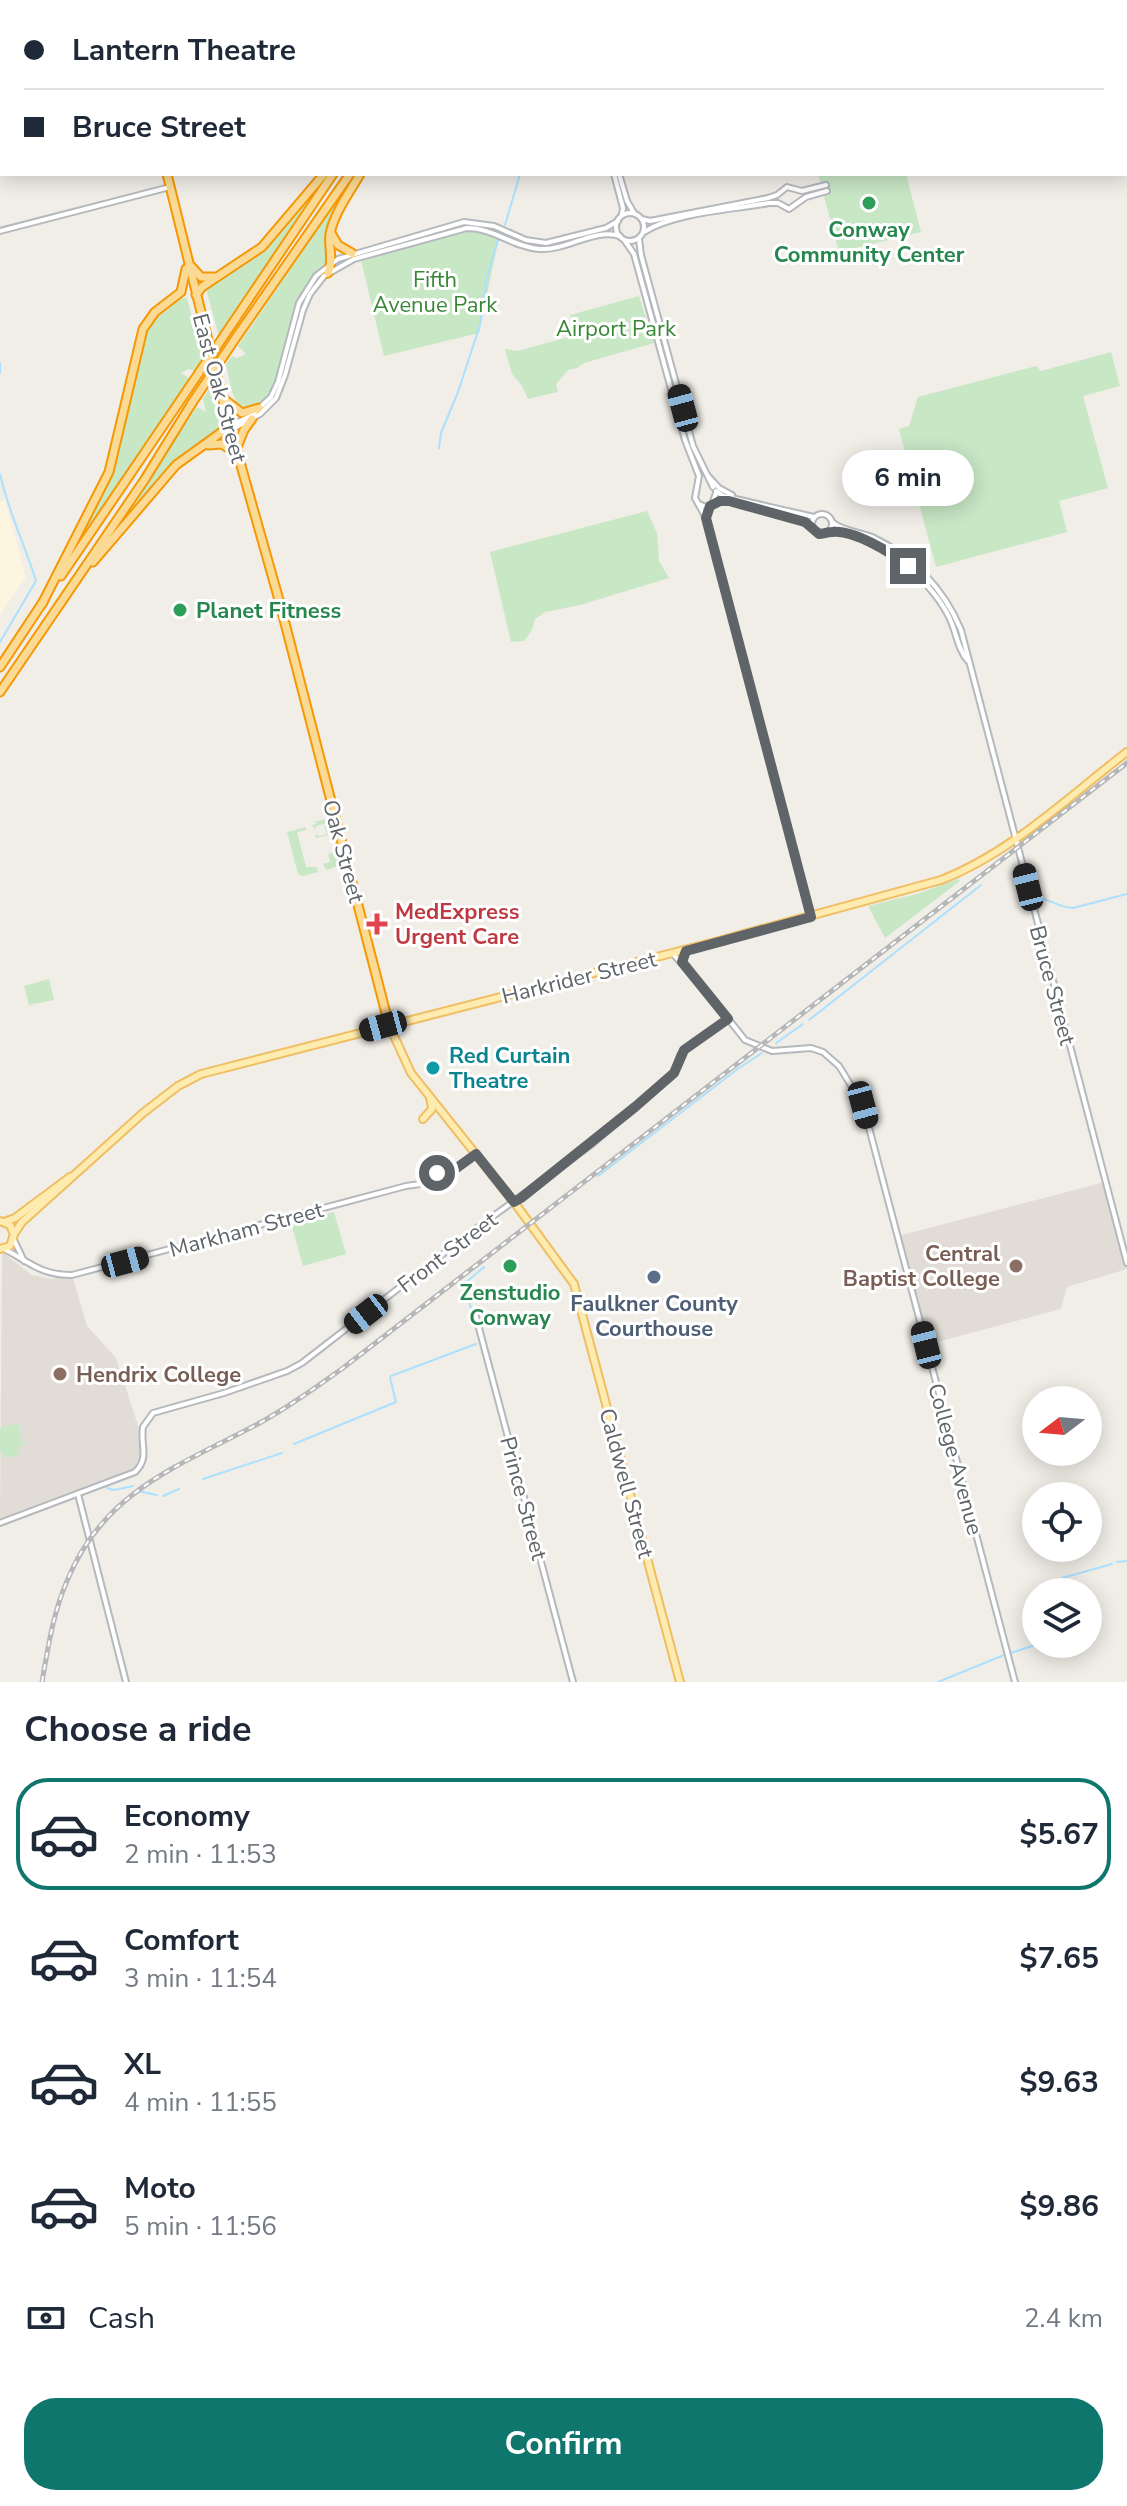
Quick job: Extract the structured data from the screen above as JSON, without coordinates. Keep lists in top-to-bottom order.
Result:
{
  "streets": {
    "highway": ["East Oak Street", "Oak Street"],
    "main road": ["Harkrider Street", "Caldwell Street"],
    "street": [
      "Bruce Street",
      "Markham Street",
      "Front Street",
      "College Avenue",
      "Prince Street"
    ]
  },
  "crossings": [
    ["East Oak Street", "Oak Street"],
    ["Oak Street", "Harkrider Street"],
    ["Oak Street", "Front Street"],
    ["Oak Street", "Caldwell Street"],
    ["Harkrider Street", "Bruce Street"],
    ["Harkrider Street", "Markham Street"],
    ["Harkrider Street", "College Avenue"],
    ["Front Street", "College Avenue"]
  ],
  "parks": ["Fifth Avenue Park", "Airport Park"],
  "places": {
    "other": [
      "Conway Community Center",
      "Planet Fitness",
      "Red Curtain Theatre",
      "Zenstudio Conway",
      "Central Baptist College",
      "Faulkner County Courthouse",
      "Hendrix College"
    ],
    "health": ["MedExpress Urgent Care"]
  },
  "north": "left",
  "page": {
    "banner": ["Lantern Theatre", "Bruce Street"],
    "bubble": "6 min",
    "heading": "Choose a ride",
    "list": [
      {
        "name": "Economy",
        "note": "2 min · 11:53",
        "value": "$5.67"
      },
      {
        "name": "Comfort",
        "note": "3 min · 11:54",
        "value": "$7.65"
      },
      {
        "name": "XL",
        "note": "4 min · 11:55",
        "value": "$9.63"
      },
      {
        "name": "Moto",
        "note": "5 min · 11:56",
        "value": "$9.86"
      }
    ],
    "pay": ["Cash", "2.4 km"],
    "buttons": "Confirm"
  }
}
